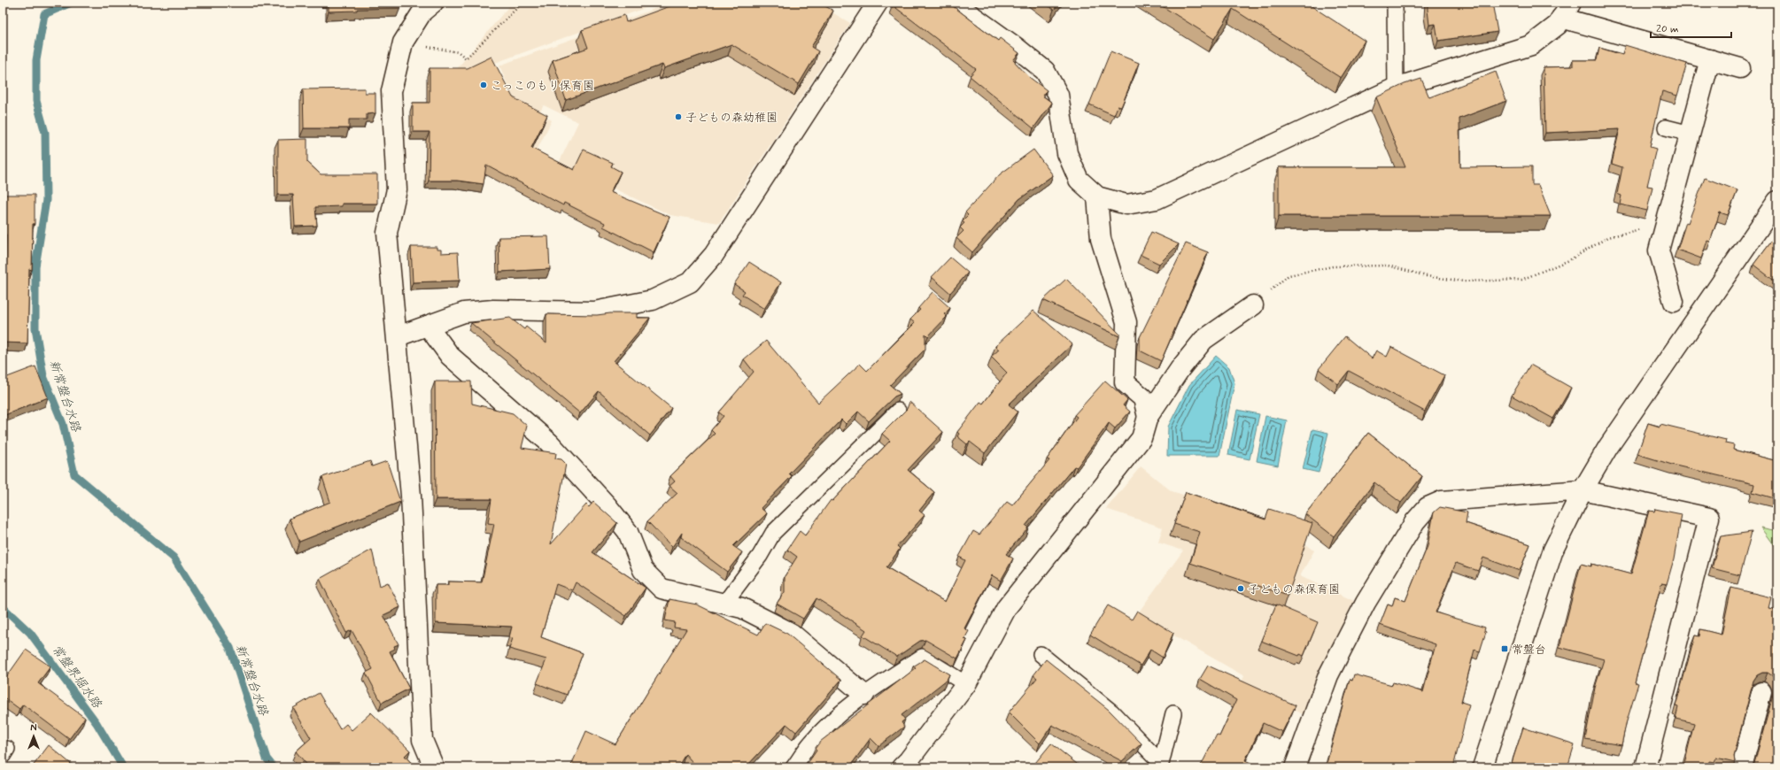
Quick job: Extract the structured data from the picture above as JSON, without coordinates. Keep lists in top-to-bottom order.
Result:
{
  "water": ["新常盤台水路", "常盤界堀水路"],
  "places": {
    "other": ["こっこのもり保育園", "子どもの森幼稚園", "子どもの森保育園"],
    "transit": ["常盤台"]
  },
  "scale_bar": "20 m",
  "north": "top"
}
